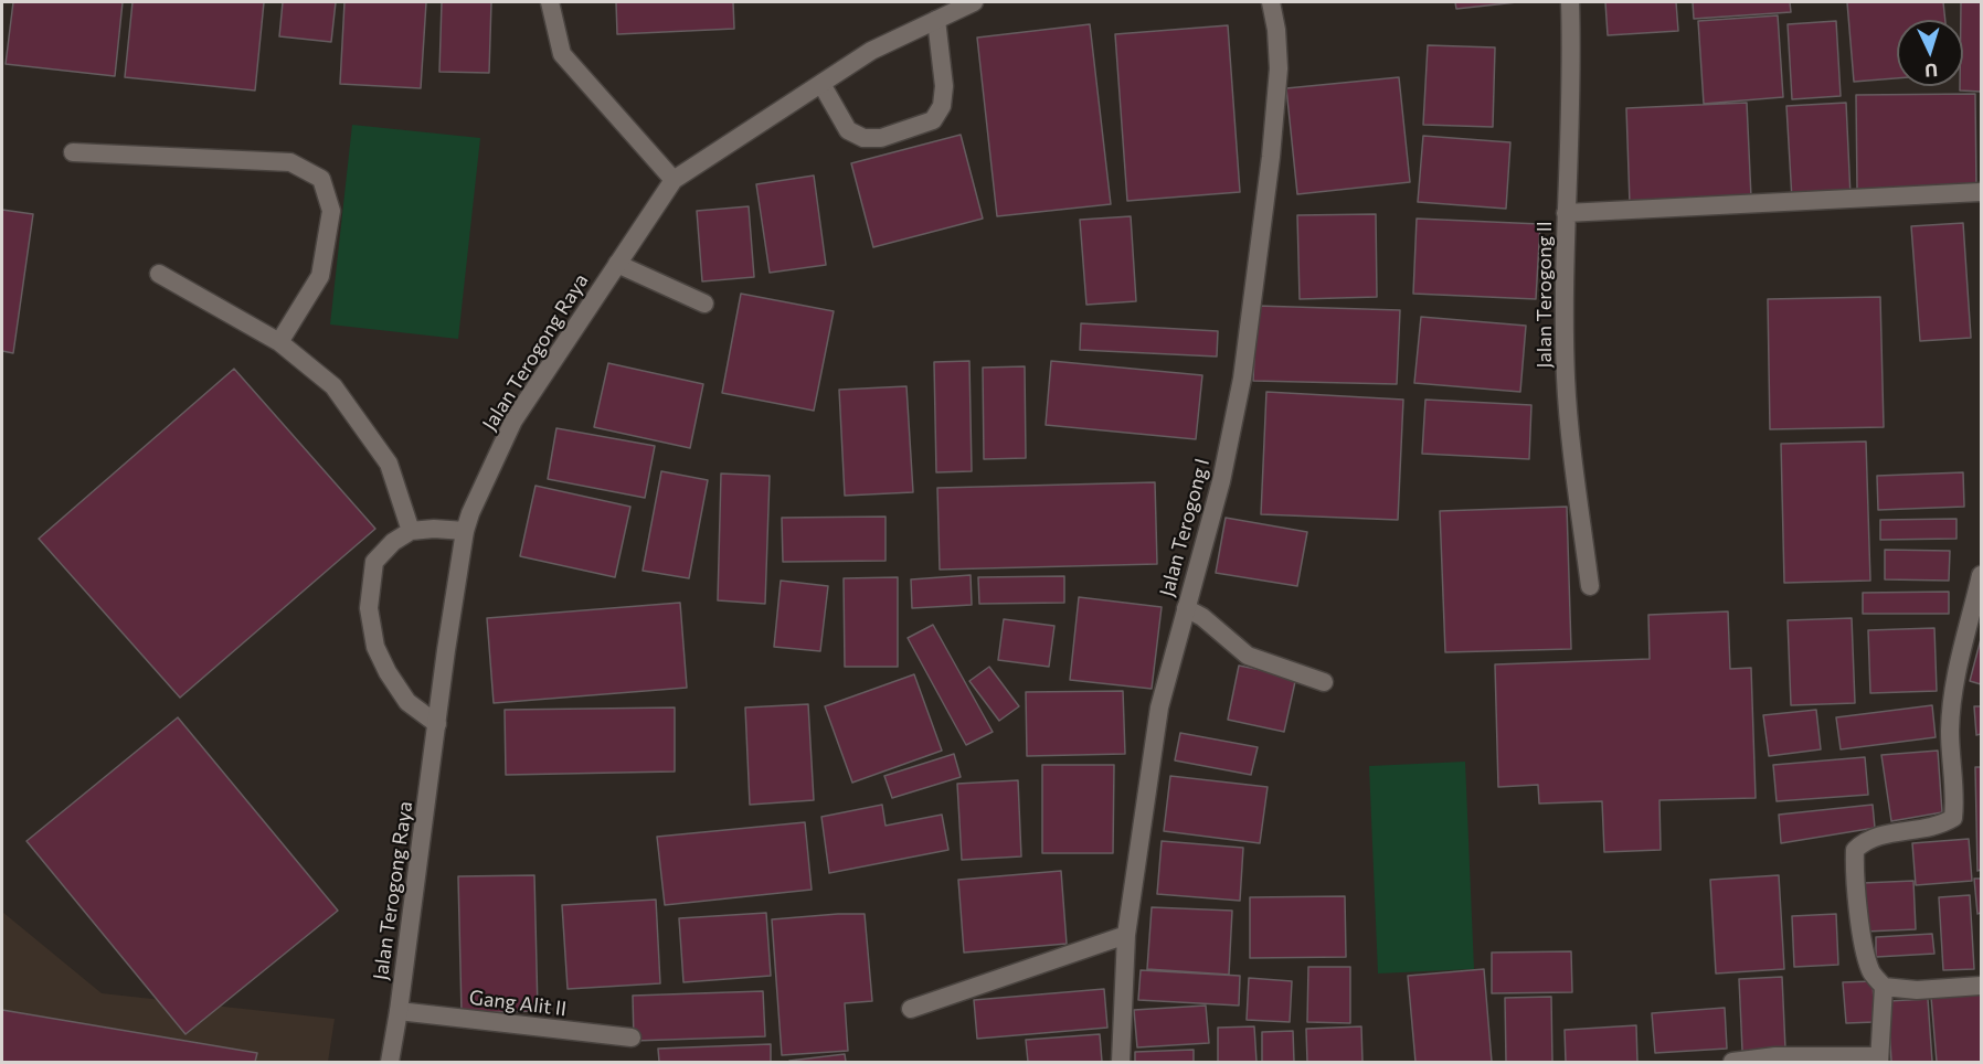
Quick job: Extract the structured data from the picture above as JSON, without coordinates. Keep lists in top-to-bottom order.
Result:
{
  "streets": {
    "street": [
      "Jalan Terogong II",
      "Jalan Terogong Raya",
      "Jalan Terogong I",
      "Gang Alit II"
    ]
  },
  "crossings": [
    ["Jalan Terogong Raya", "Gang Alit II"]
  ],
  "north": "bottom"
}
